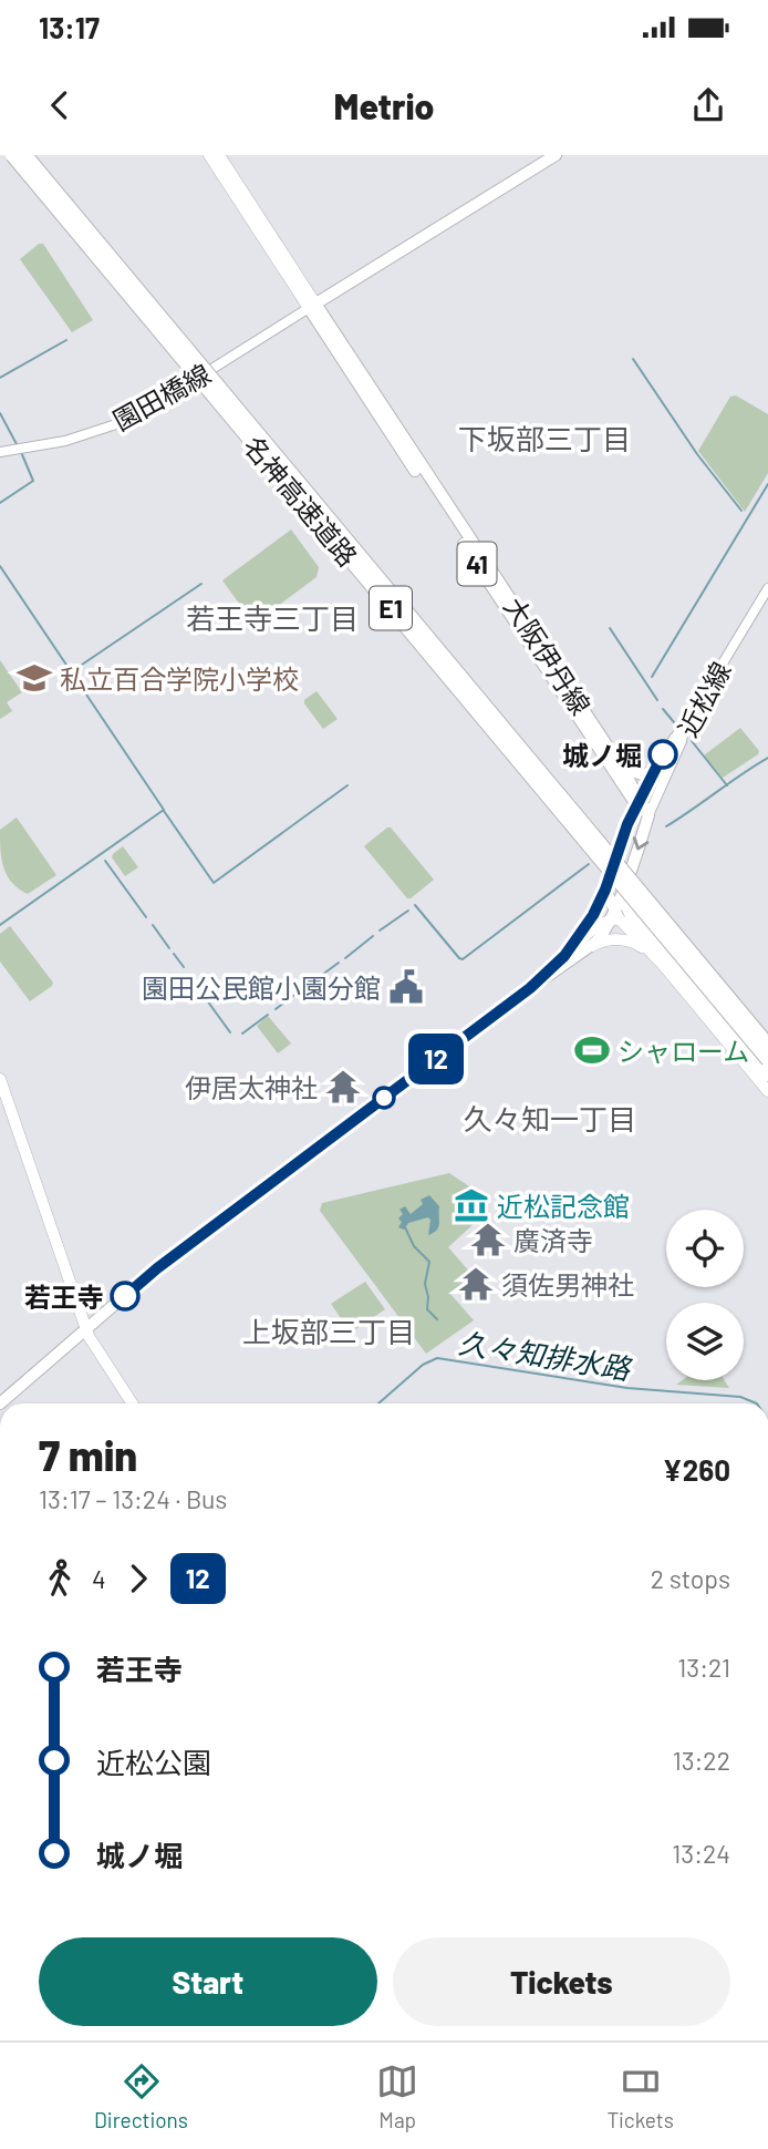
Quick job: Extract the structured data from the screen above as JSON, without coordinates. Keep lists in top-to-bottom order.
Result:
{
  "streets": {
    "highway": ["名神高速道路", "E1"],
    "main road": ["41", "大阪伊丹線"],
    "street": ["園田橋線", "近松線"]
  },
  "crossings": [
    ["園田橋線", "大阪伊丹線"],
    ["大阪伊丹線", "近松線"]
  ],
  "districts": [
    "下坂部三丁目",
    "若王寺三丁目",
    "久々知一丁目",
    "上坂部三丁目"
  ],
  "water": ["久々知排水路"],
  "places": {
    "school or university": ["私立百合学院小学校"],
    "other": ["城ノ堀", "若王寺"],
    "public building": ["園田公民館小園分館"],
    "sports": ["シャローム"],
    "temple": ["伊居太神社", "廣済寺", "須佐男神社"],
    "museum": ["近松記念館"]
  },
  "lines": ["bus line 12"],
  "page": {
    "status": "13:17",
    "header": "Metrio",
    "on_map": "12",
    "heading": ["7 min", "13:17 – 13:24 · Bus", "¥260"],
    "legs": ["4", "12", "2 stops"],
    "list": [
      {
        "name": "若王寺",
        "value": "13:21"
      },
      {
        "name": "近松公園",
        "value": "13:22"
      },
      {
        "name": "城ノ堀",
        "value": "13:24"
      }
    ],
    "buttons": ["Start", "Tickets"],
    "tabs": ["Directions", "Map", "Tickets"]
  }
}
